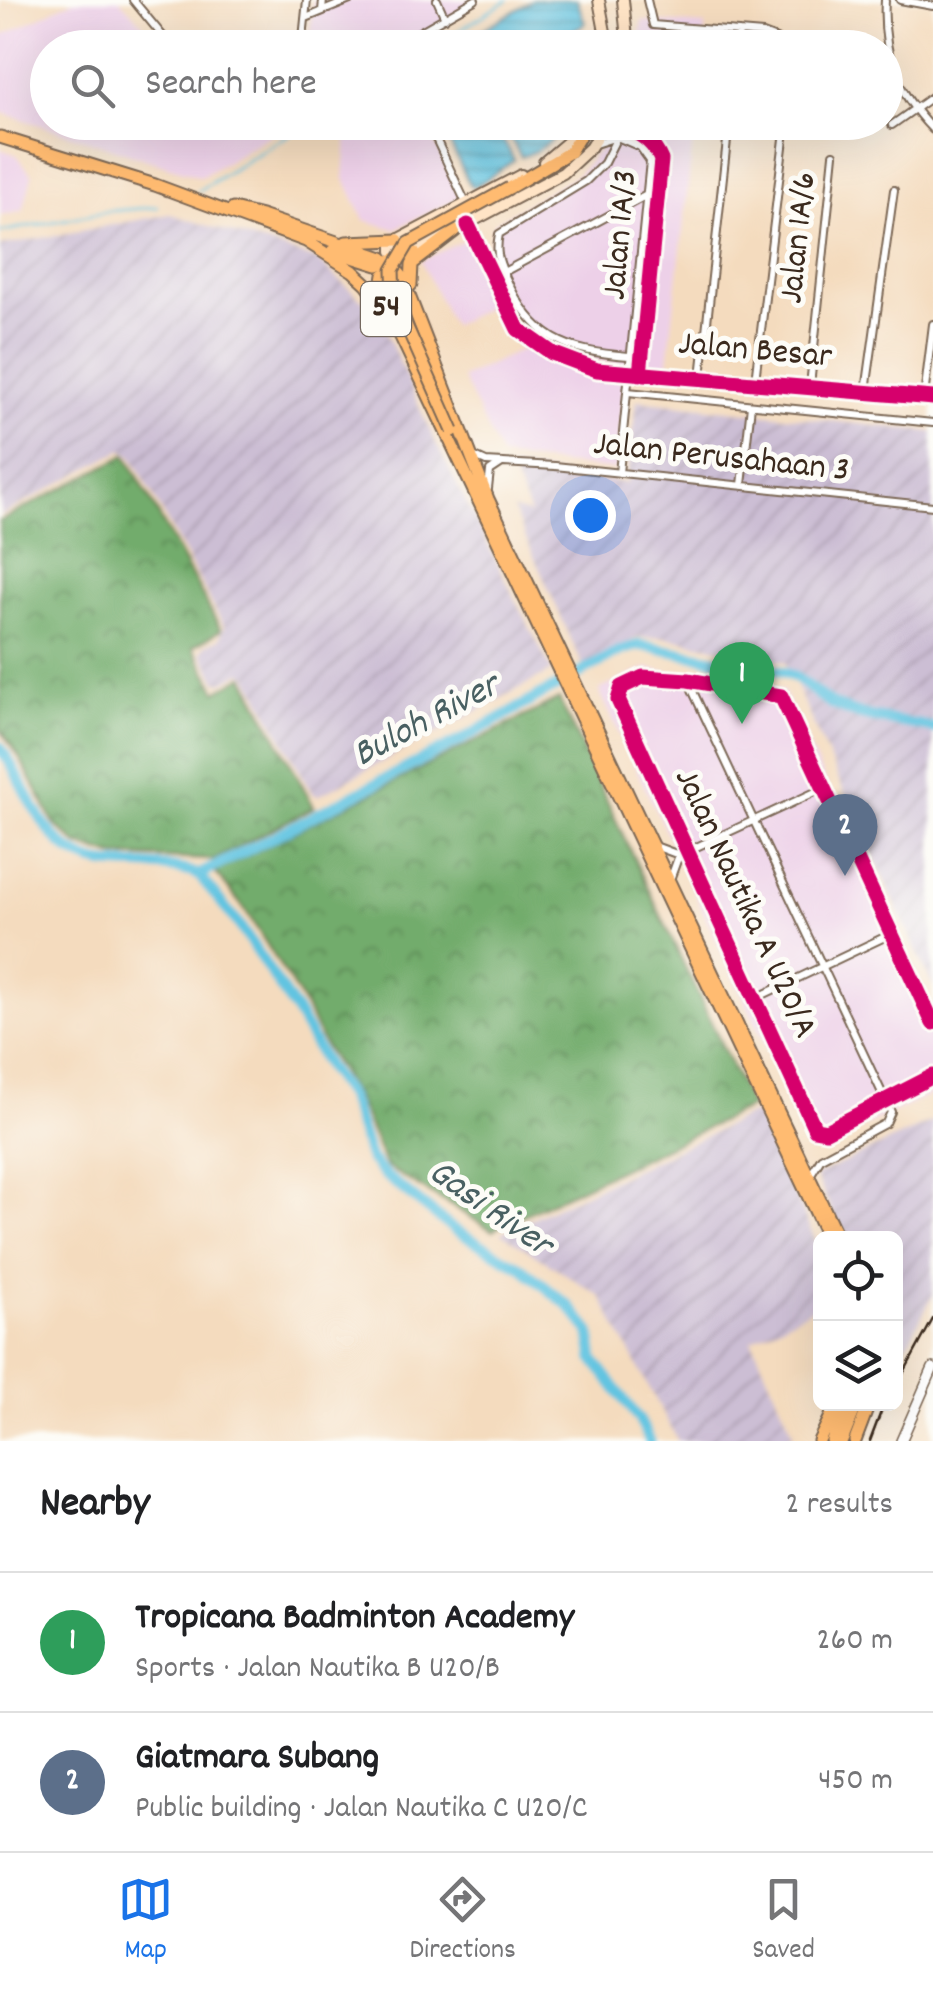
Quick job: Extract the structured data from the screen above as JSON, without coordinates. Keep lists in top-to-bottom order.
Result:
{
  "streets": {
    "highway": ["54"],
    "street": [
      "Jalan 1A/3",
      "Jalan 1A/6",
      "Jalan Besar",
      "Jalan Perusahaan 3",
      "Jalan Nautika A U20/A"
    ]
  },
  "crossings": [
    ["Jalan 1A/3", "Jalan Besar"],
    ["Jalan 1A/3", "Jalan Perusahaan 3"],
    ["Jalan 1A/6", "Jalan Besar"],
    ["54", "Jalan Perusahaan 3"]
  ],
  "water": ["Buloh River", "Gasi River"],
  "page": {
    "search": "Search here",
    "pins": ["1", "2"],
    "heading": ["Nearby", "2 results"],
    "list": [
      {
        "mark": "1",
        "name": "Tropicana Badminton Academy",
        "note": "Sports · Jalan Nautika B U20/B",
        "value": "260 m"
      },
      {
        "mark": "2",
        "name": "Giatmara Subang",
        "note": "Public building · Jalan Nautika C U20/C",
        "value": "450 m"
      }
    ],
    "nav": ["Map", "Directions", "Saved"]
  }
}
